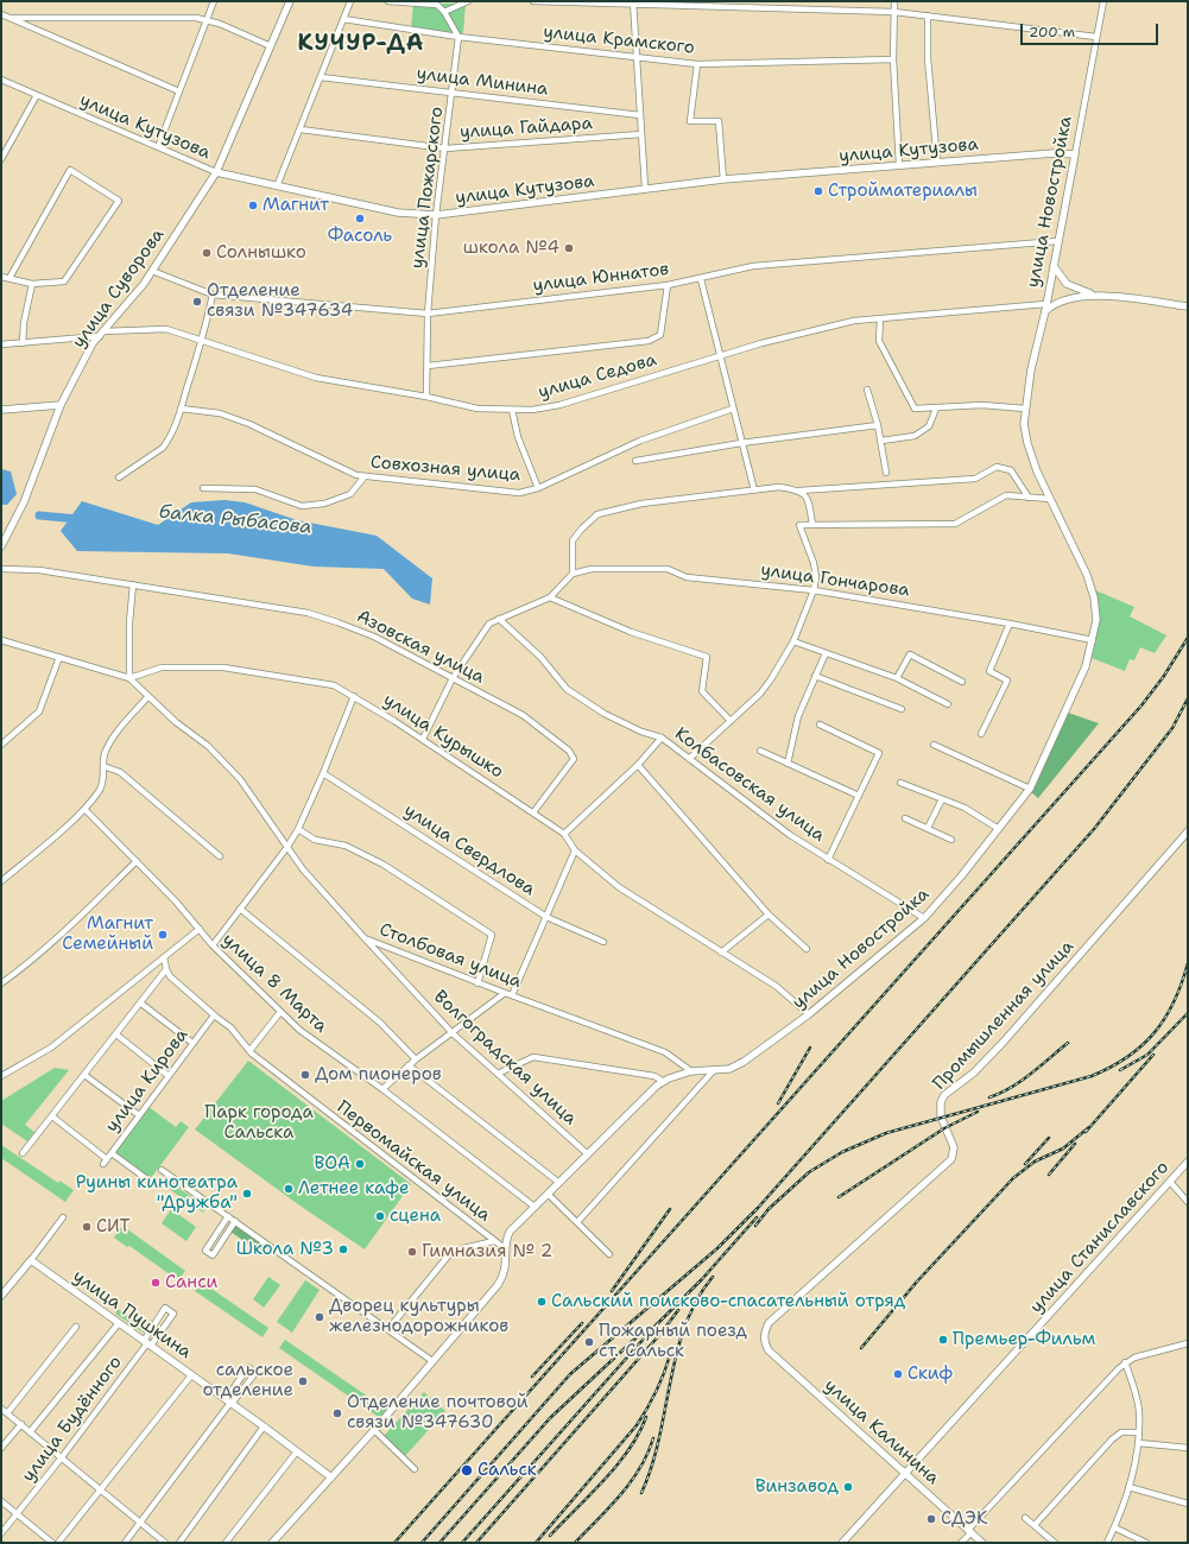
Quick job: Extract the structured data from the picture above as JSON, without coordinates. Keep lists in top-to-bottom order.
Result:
{
  "streets": {
    "main road": [
      "улица Кутузова",
      "улица Новостройка",
      "улица Суворова",
      "Промышленная улица",
      "улица Станиславского",
      "улица Пушкина",
      "улица Калинина"
    ],
    "street": [
      "улица Крамского",
      "улица Минина",
      "улица Гайдара",
      "улица Пожарского",
      "улица Юннатов",
      "улица Седова",
      "Совхозная улица",
      "улица Гончарова",
      "Азовская улица",
      "улица Курышко",
      "Колбасовская улица",
      "улица Свердлова",
      "Столбовая улица",
      "улица 8 Марта",
      "Волгоградская улица",
      "улица Кирова",
      "Первомайская улица",
      "улица Будённого"
    ]
  },
  "crossings": [
    ["улица Крамского", "улица Пожарского"],
    ["улица Минина", "улица Пожарского"],
    ["улица Кутузова", "улица Пожарского"],
    ["улица Кутузова", "улица Новостройка"],
    ["улица Кутузова", "улица Суворова"],
    ["улица Гайдара", "улица Пожарского"],
    ["улица Пожарского", "улица Юннатов"],
    ["улица Пожарского", "улица Седова"],
    ["улица Новостройка", "улица Юннатов"],
    ["улица Новостройка", "улица Седова"],
    ["улица Новостройка", "улица Гончарова"],
    ["улица Новостройка", "улица Курышко"],
    ["улица Новостройка", "Колбасовская улица"],
    ["улица Новостройка", "Столбовая улица"],
    ["улица Новостройка", "улица 8 Марта"],
    ["улица Новостройка", "Волгоградская улица"],
    ["улица Новостройка", "Первомайская улица"],
    ["улица Юннатов", "улица Суворова"],
    ["улица Суворова", "улица Седова"],
    ["Азовская улица", "улица Курышко"],
    ["улица Курышко", "Столбовая улица"],
    ["Столбовая улица", "Волгоградская улица"],
    ["Промышленная улица", "улица Калинина"],
    ["улица Кирова", "Первомайская улица"],
    ["улица Станиславского", "улица Калинина"],
    ["улица Пушкина", "улица Будённого"]
  ],
  "districts": ["КУЧУР-ДА"],
  "water": ["балка Рыбасова"],
  "parks": ["Парк города Сальска"],
  "places": [
    "Стройматериалы",
    "Магнит",
    "Фасоль",
    "школа №4",
    "Солнышко",
    "Отделение связи №347634",
    "Магнит Семейный",
    "Дом пионеров",
    "ВОА",
    "Летнее кафе",
    "Руины кинотеатра \"Дружба\"",
    "сцена",
    "СИТ",
    "Школа №3",
    "Гимназия № 2",
    "Санси",
    "Сальский поисково-спасательный отряд",
    "Дворец культуры железнодорожников",
    "Премьер-Фильм",
    "Пожарный поезд ст. Сальск",
    "Скиф",
    "сальское отделение",
    "Отделение почтовой связи №347630",
    "Сальск",
    "Винзавод",
    "СДЭК"
  ],
  "scale_bar": "200 m"
}
